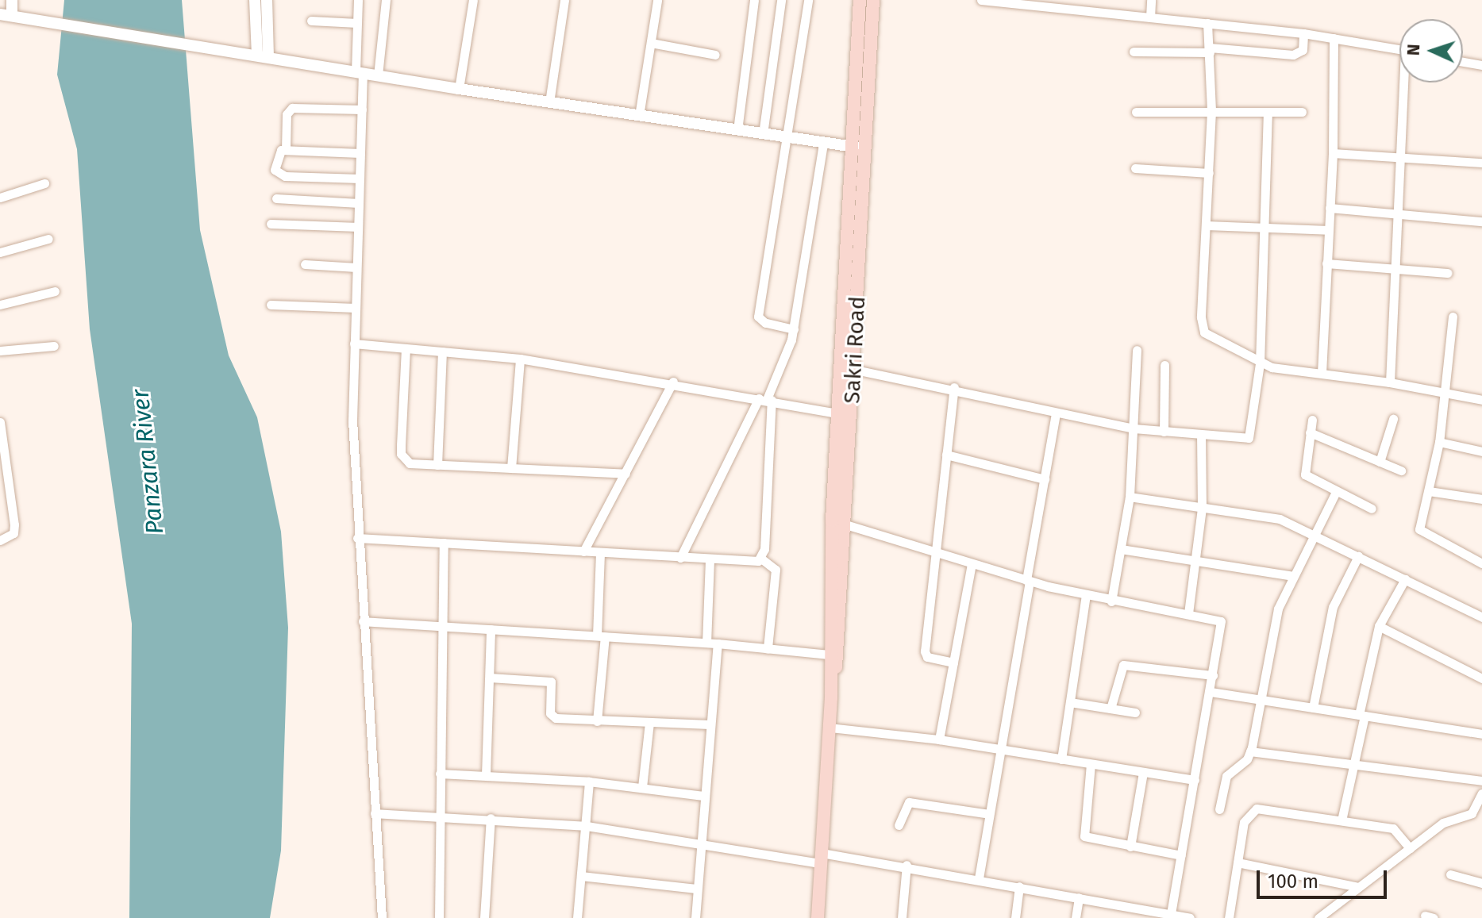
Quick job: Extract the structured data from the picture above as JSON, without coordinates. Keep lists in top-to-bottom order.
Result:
{
  "streets": {
    "main road": ["Sakri Road"]
  },
  "water": ["Panzara River"],
  "scale_bar": "100 m",
  "north": "left"
}
